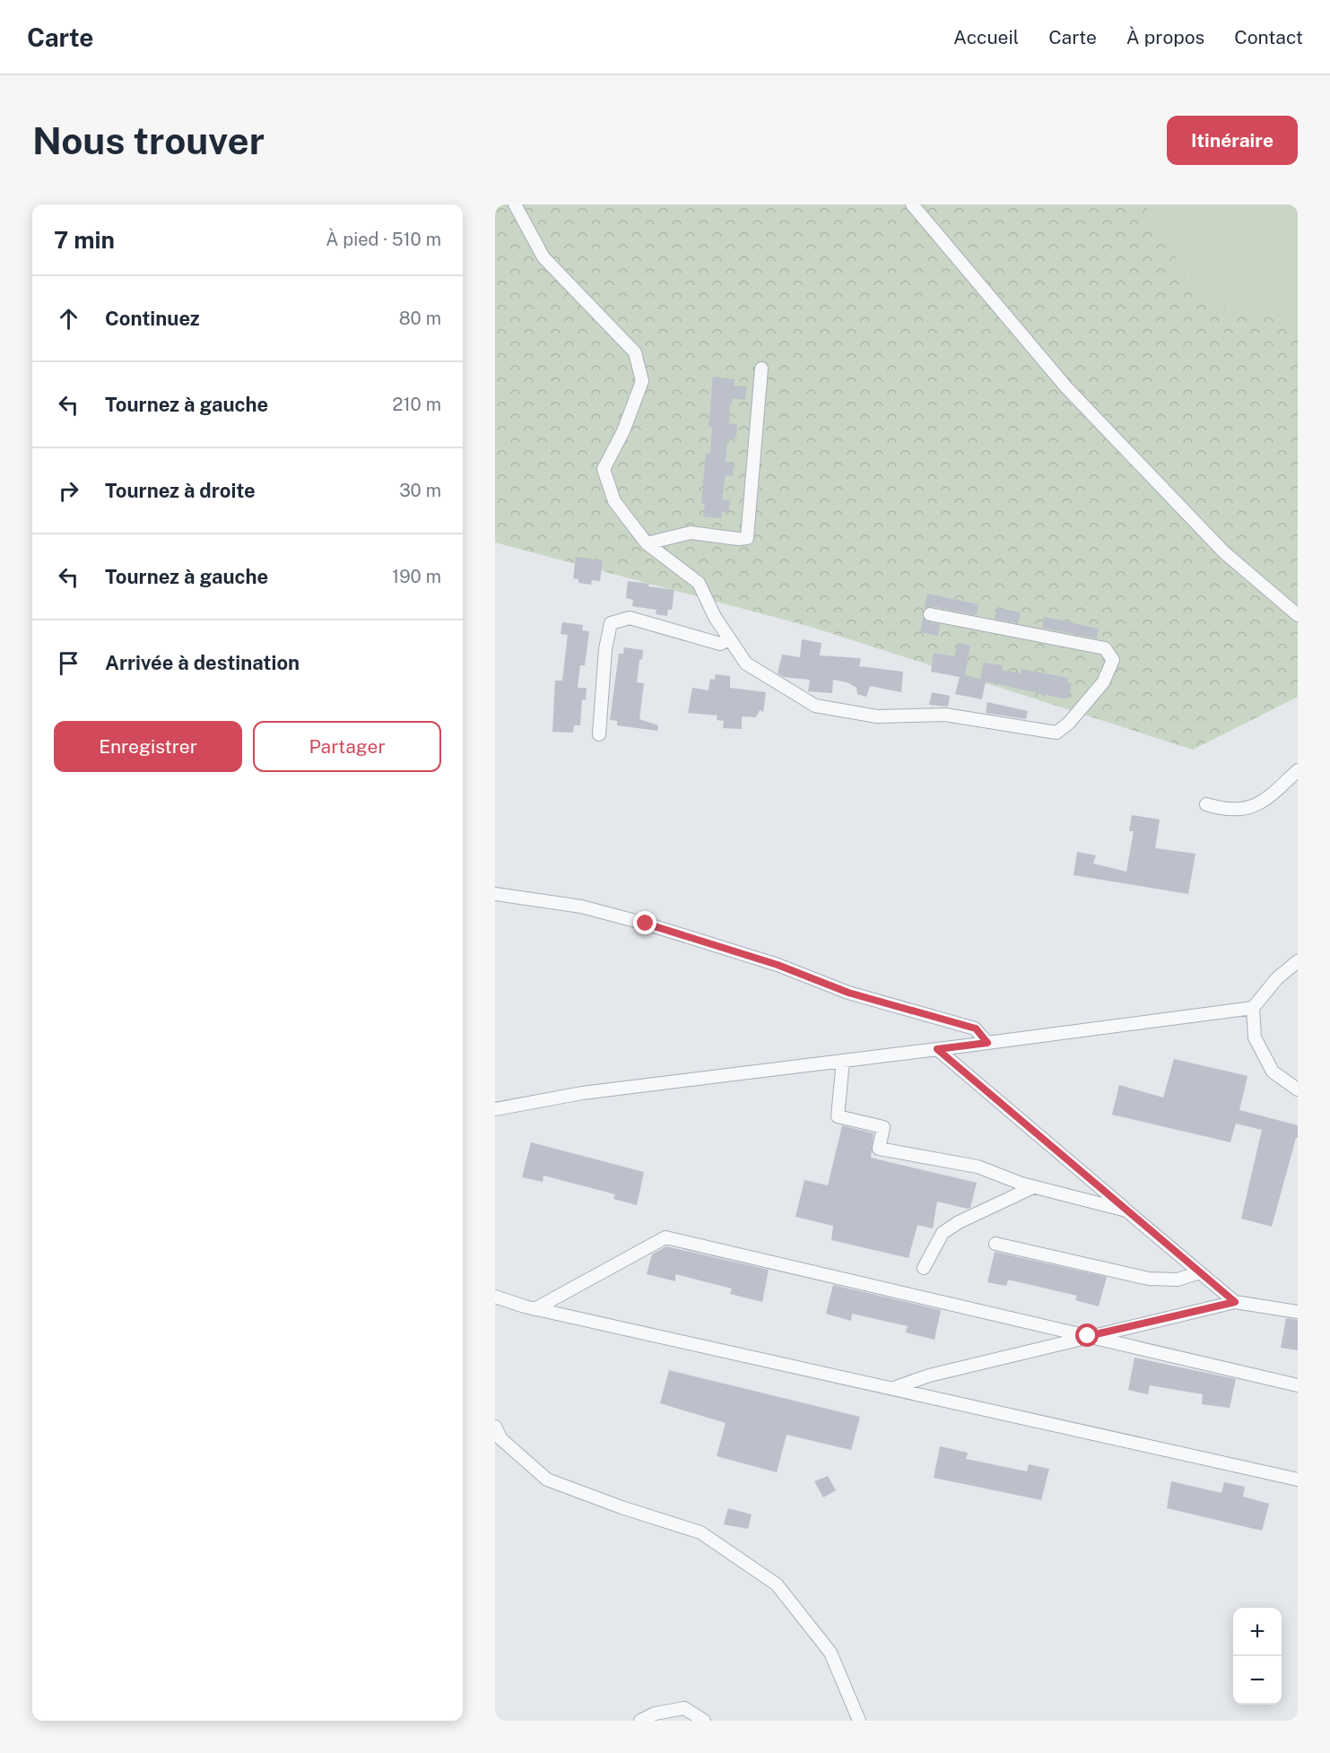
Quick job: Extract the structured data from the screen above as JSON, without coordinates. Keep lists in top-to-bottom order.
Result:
{
  "page": {
    "header": "Carte",
    "nav": [
      "Accueil",
      "Carte",
      "À propos",
      "Contact"
    ],
    "buttons": [
      "Itinéraire",
      ["Enregistrer", "Partager"]
    ],
    "title": "Nous trouver",
    "heading": ["7 min", "À pied · 510 m"],
    "list": [
      ["Continuez", "80 m"],
      ["Tournez à gauche", "210 m"],
      ["Tournez à droite", "30 m"],
      ["Tournez à gauche", "190 m"],
      "Arrivée à destination"
    ],
    "map_buttons": ["+", "−"]
  }
}
